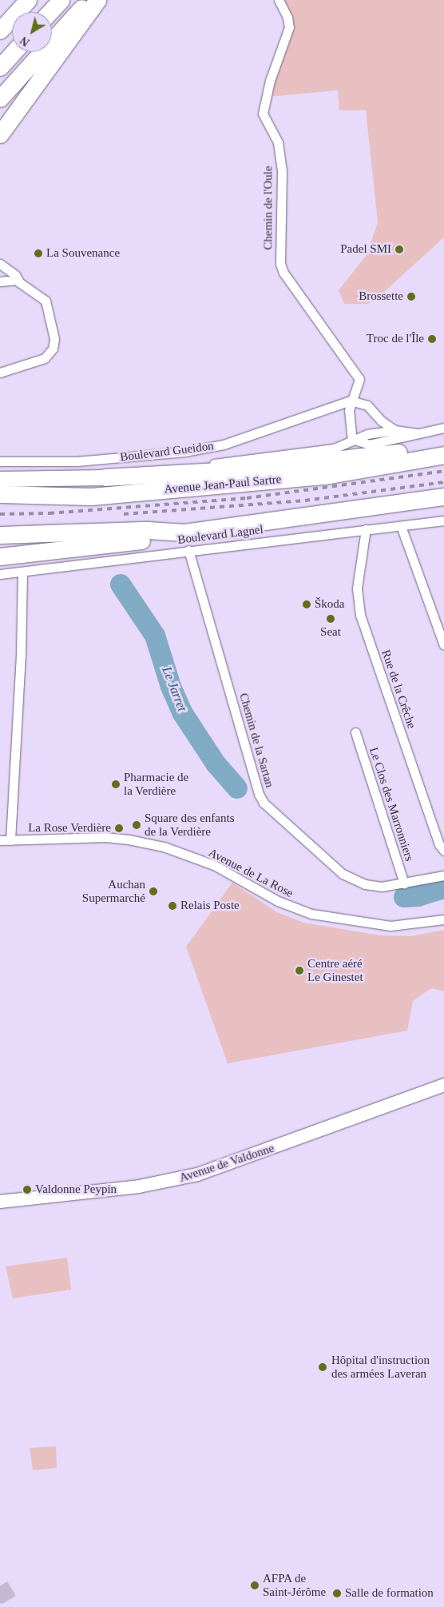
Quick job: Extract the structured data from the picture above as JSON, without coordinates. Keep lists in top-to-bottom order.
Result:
{
  "streets": {
    "highway": ["Avenue Jean-Paul Sartre"],
    "main road": ["Boulevard Gueidon"],
    "street": [
      "Chemin de l'Oule",
      "Boulevard Lagnel",
      "Rue de la Crêche",
      "Chemin de la Sartan",
      "Le Clos des Marronniers",
      "Avenue de La Rose",
      "Avenue de Valdonne"
    ]
  },
  "crossings": [
    ["Chemin de l'Oule", "Boulevard Gueidon"],
    ["Boulevard Lagnel", "Rue de la Crêche"],
    ["Boulevard Lagnel", "Chemin de la Sartan"],
    ["Chemin de la Sartan", "Le Clos des Marronniers"]
  ],
  "water": ["Le Jarret"],
  "places": [
    "Padel SMI",
    "La Souvenance",
    "Brossette",
    "Troc de l'Île",
    "Škoda",
    "Seat",
    "Pharmacie de la Verdière",
    "Square des enfants de la Verdière",
    "La Rose Verdière",
    "Auchan Supermarché",
    "Relais Poste",
    "Centre aéré Le Ginestet",
    "Valdonne Peypin",
    "Hôpital d'instruction des armées Laveran",
    "AFPA de Saint-Jérôme",
    "Salle de formation"
  ],
  "north": "bottom left"
}
